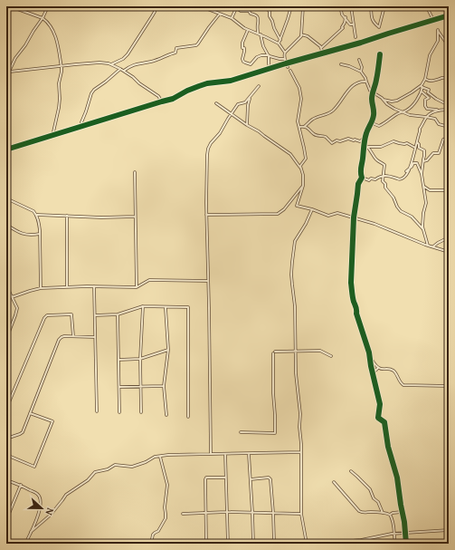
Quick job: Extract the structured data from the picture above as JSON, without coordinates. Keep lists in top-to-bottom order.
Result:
{
  "north": "right"
}
